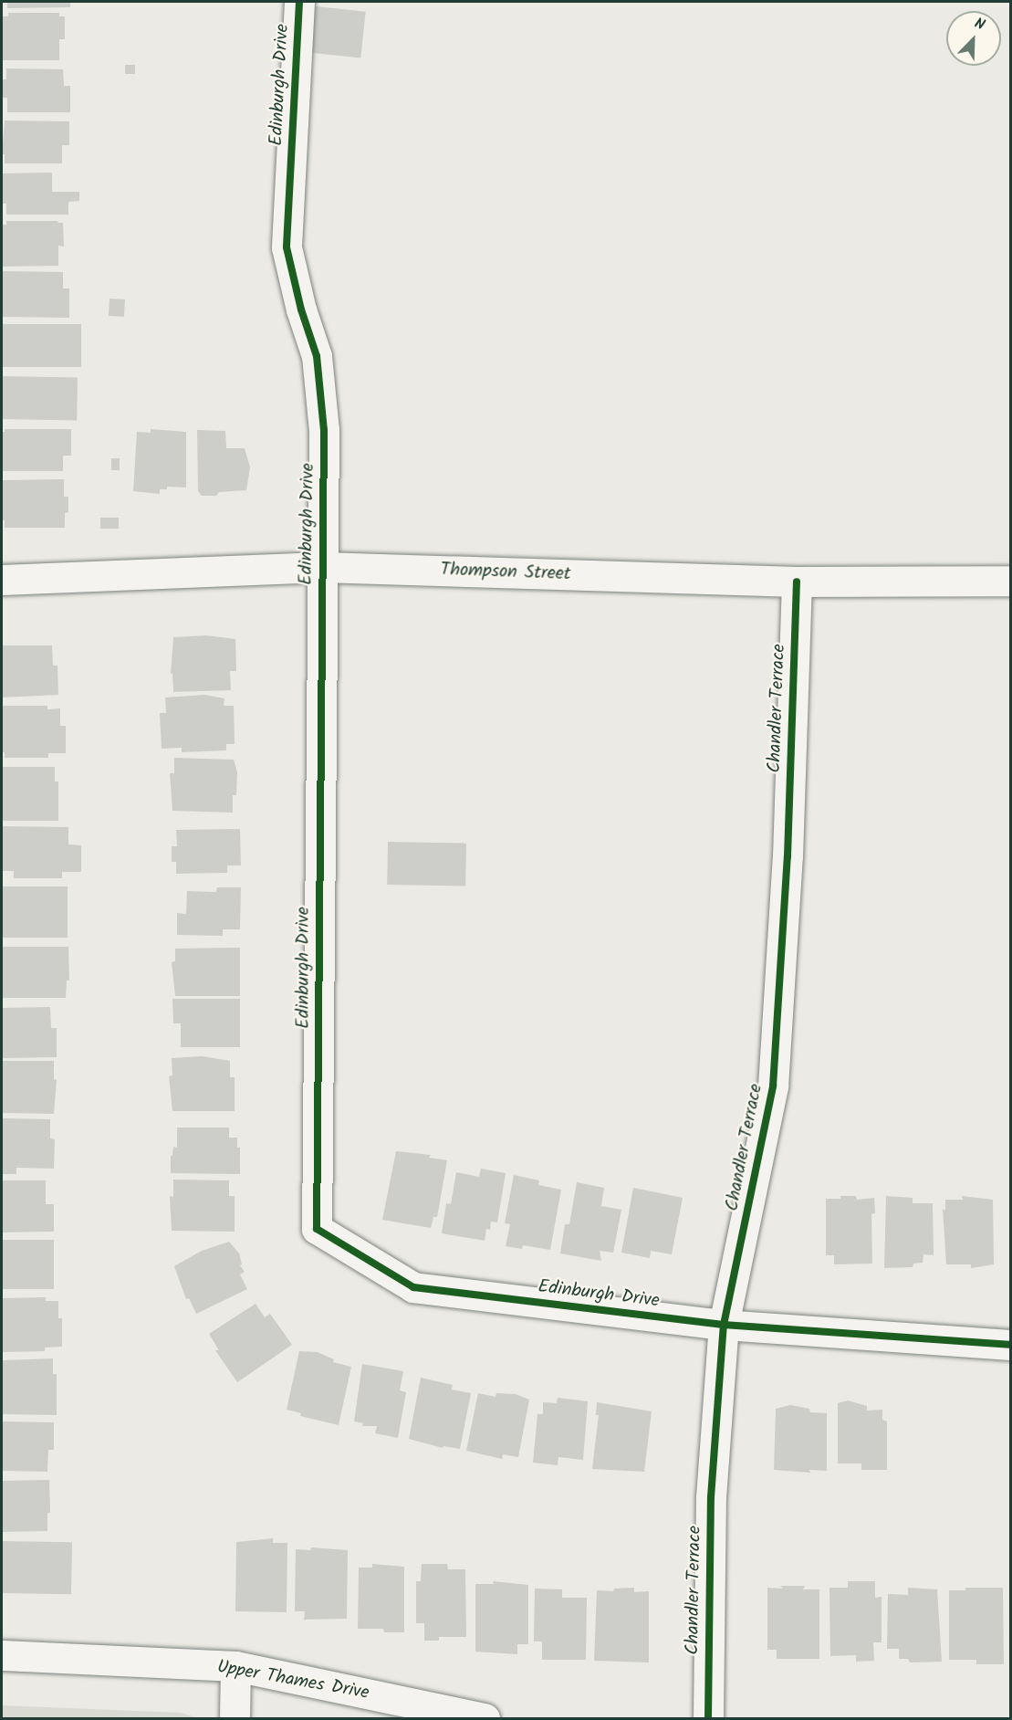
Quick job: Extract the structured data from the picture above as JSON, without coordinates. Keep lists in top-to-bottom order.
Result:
{
  "streets": {
    "street": [
      "Edinburgh Drive",
      "Thompson Street",
      "Chandler Terrace",
      "Upper Thames Drive"
    ]
  },
  "crossings": [
    ["Edinburgh Drive", "Thompson Street"],
    ["Edinburgh Drive", "Chandler Terrace"],
    ["Thompson Street", "Chandler Terrace"]
  ],
  "north": "top right"
}
